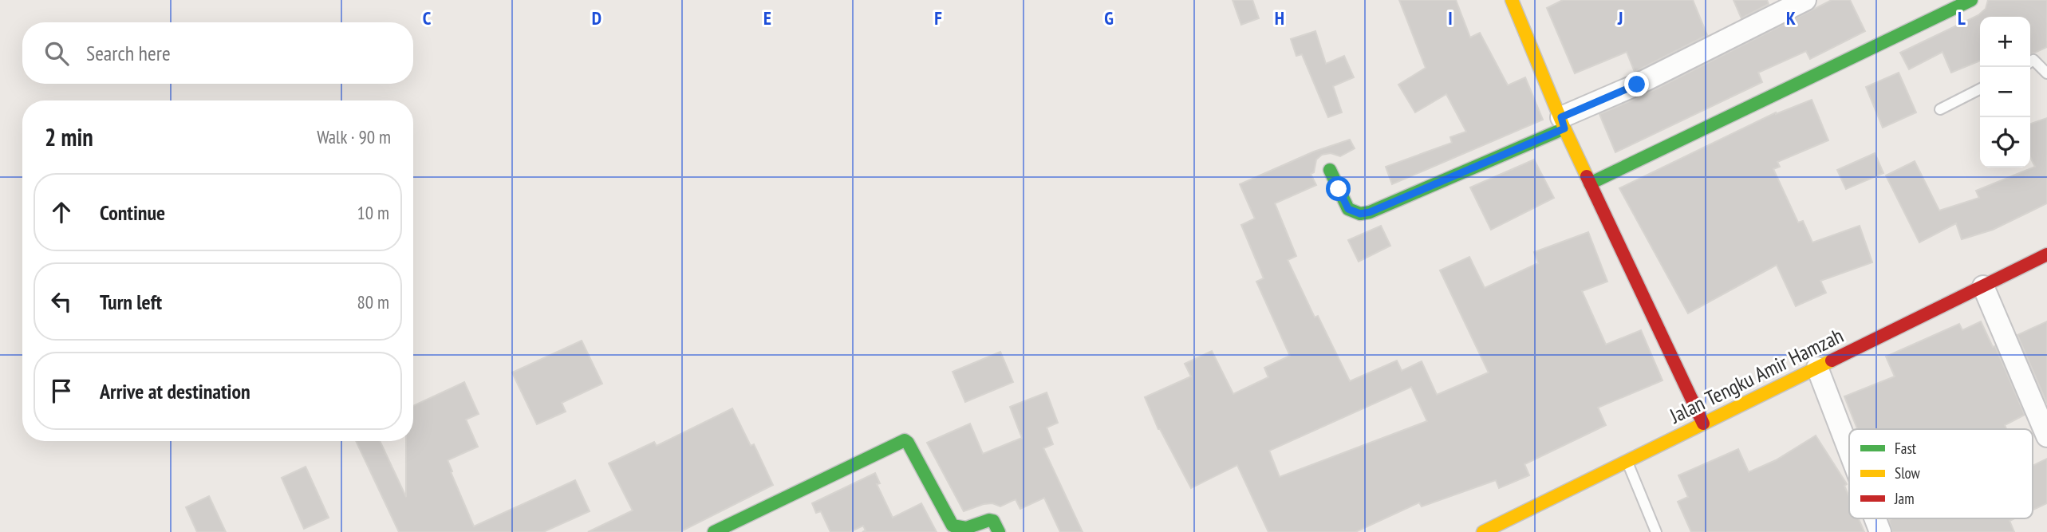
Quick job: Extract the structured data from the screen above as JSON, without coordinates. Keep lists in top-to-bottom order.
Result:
{
  "streets": {
    "main road": ["Jalan Tengku Amir Hamzah"]
  },
  "legend": ["Fast", "Slow", "Jam"],
  "page": {
    "map_buttons": ["+", "−"],
    "search": "Search here",
    "heading": ["2 min", "Walk · 90 m"],
    "list": [
      ["Continue", "10 m"],
      ["Turn left", "80 m"],
      "Arrive at destination"
    ]
  },
  "grid": {
    "columns": [
      "C",
      "D",
      "E",
      "F",
      "G",
      "H",
      "I",
      "J",
      "K",
      "L"
    ]
  }
}
